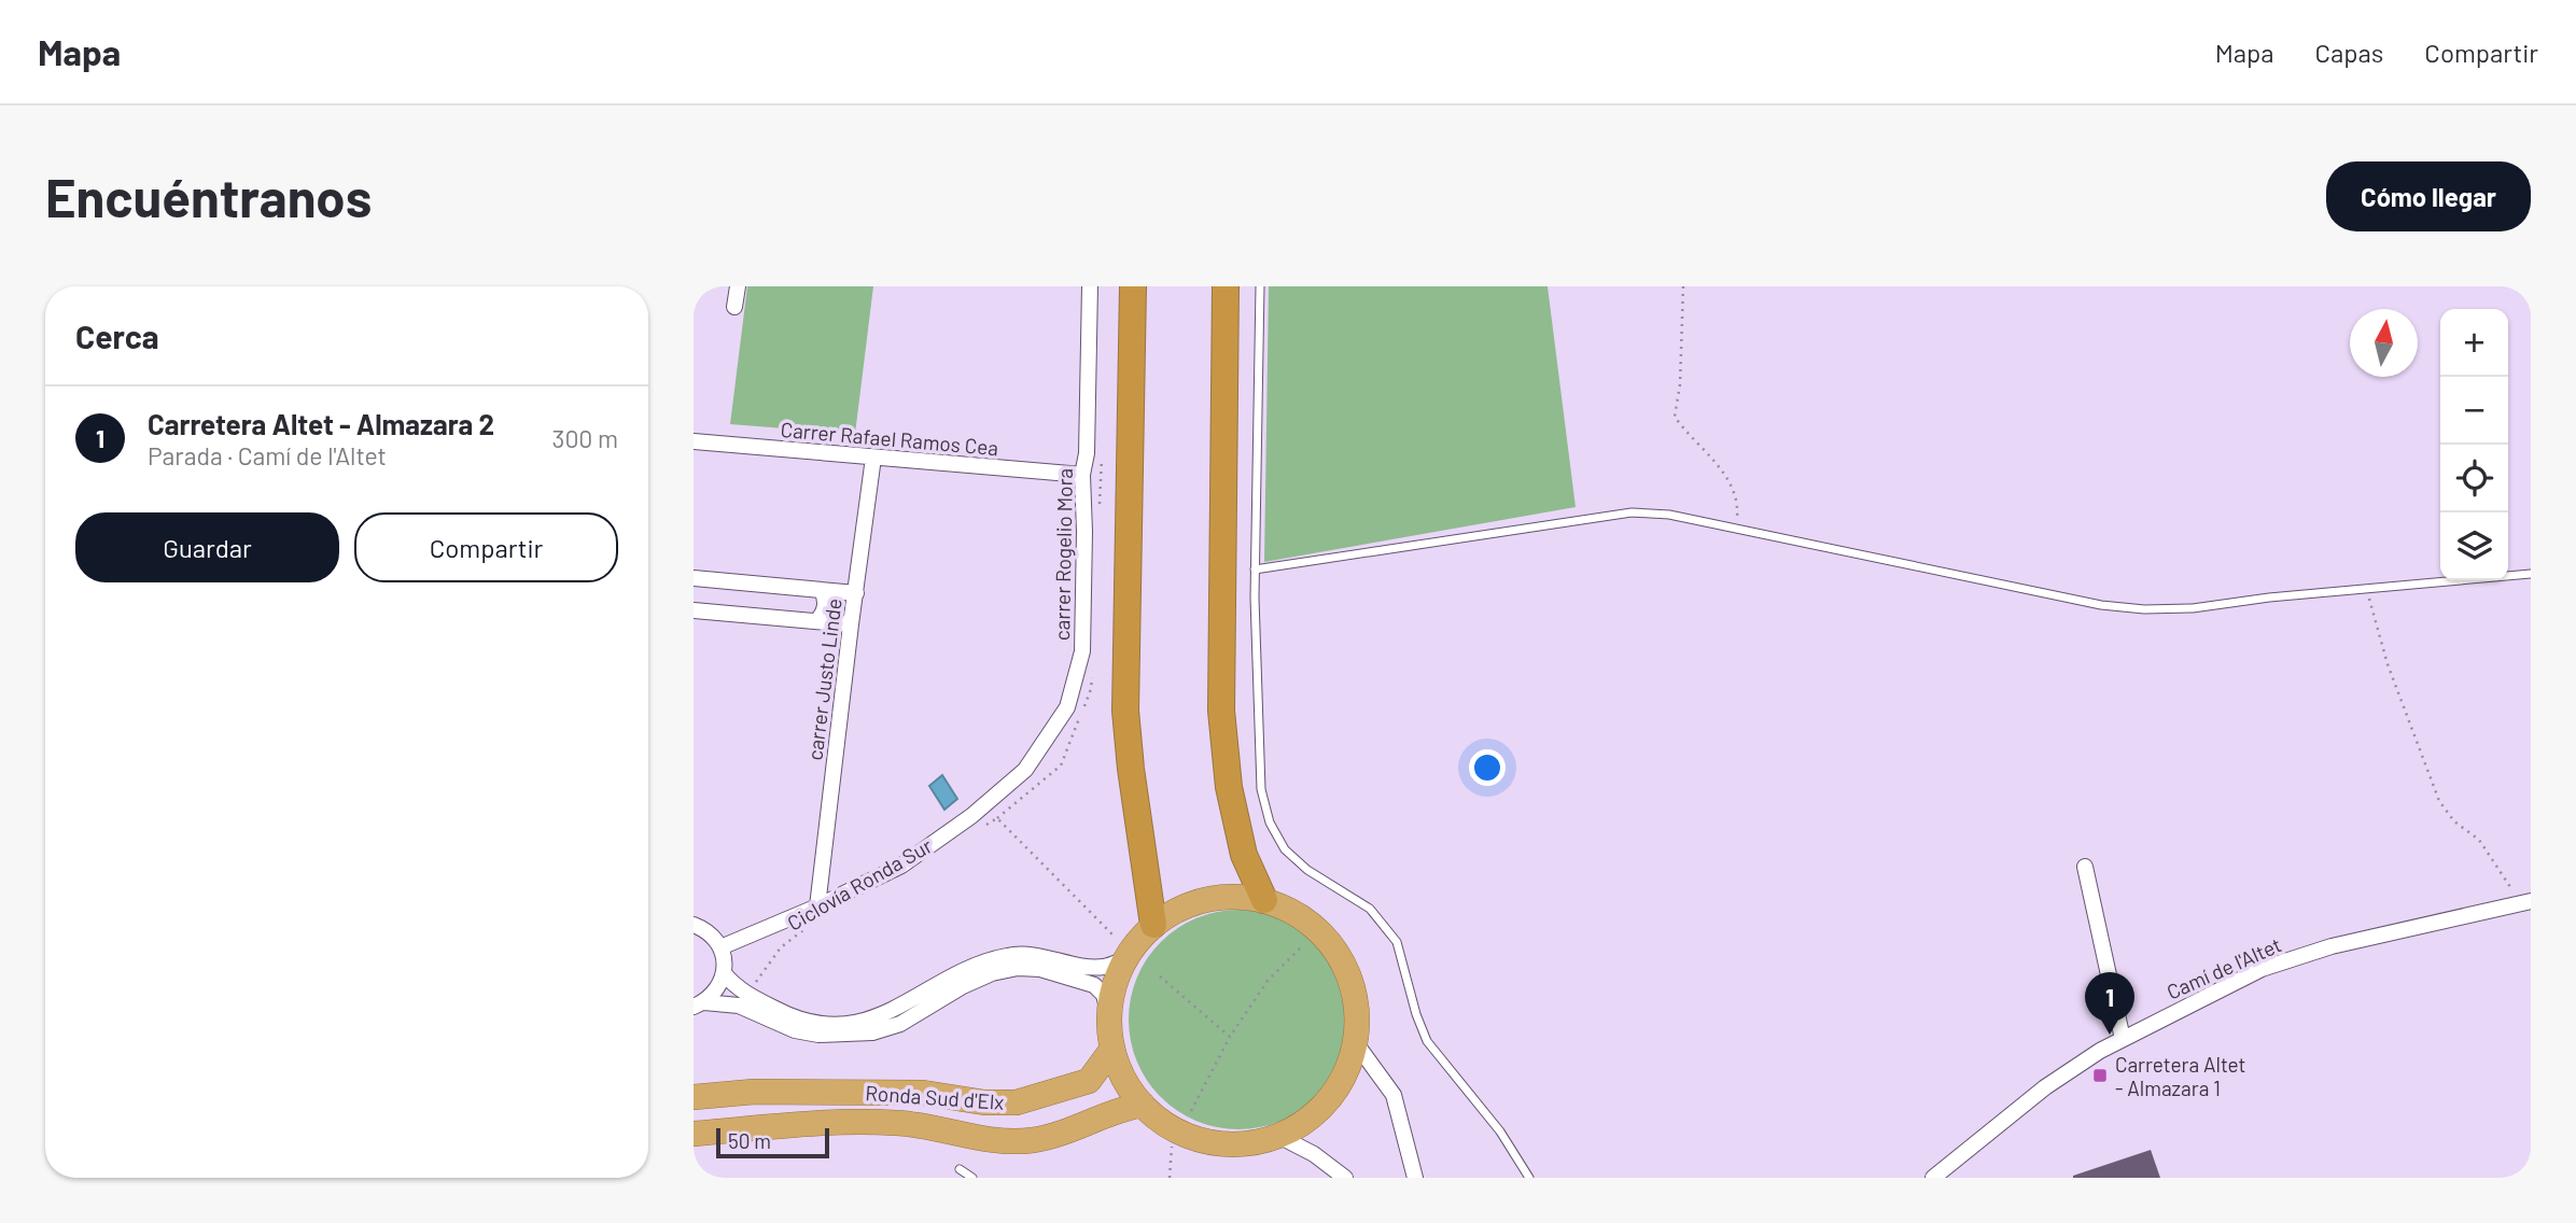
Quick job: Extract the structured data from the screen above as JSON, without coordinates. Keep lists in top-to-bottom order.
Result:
{
  "streets": {
    "highway": ["Ronda Sud d'Elx"],
    "street": [
      "Carrer Rafael Ramos Cea",
      "carrer Rogelio Mora",
      "carrer Justo Linde",
      "Camí de l'Altet"
    ],
    "path": ["Ciclovía Ronda Sur"]
  },
  "crossings": [
    ["Carrer Rafael Ramos Cea", "carrer Rogelio Mora"],
    ["Carrer Rafael Ramos Cea", "carrer Justo Linde"],
    ["carrer Rogelio Mora", "carrer Justo Linde"]
  ],
  "places": {
    "transit": ["Carretera Altet - Almazara 1"]
  },
  "scale_bar": "50 m",
  "north": "top",
  "page": {
    "header": "Mapa",
    "nav": ["Mapa", "Capas", "Compartir"],
    "buttons": [
      "Cómo llegar",
      ["Guardar", "Compartir"]
    ],
    "title": "Encuéntranos",
    "heading": "Cerca",
    "map_buttons": ["+", "−"],
    "list": [
      {
        "mark": "1",
        "name": "Carretera Altet - Almazara 2",
        "note": "Parada · Camí de l'Altet",
        "value": "300 m"
      }
    ],
    "pins": "1",
    "scale": "50 m"
  }
}
